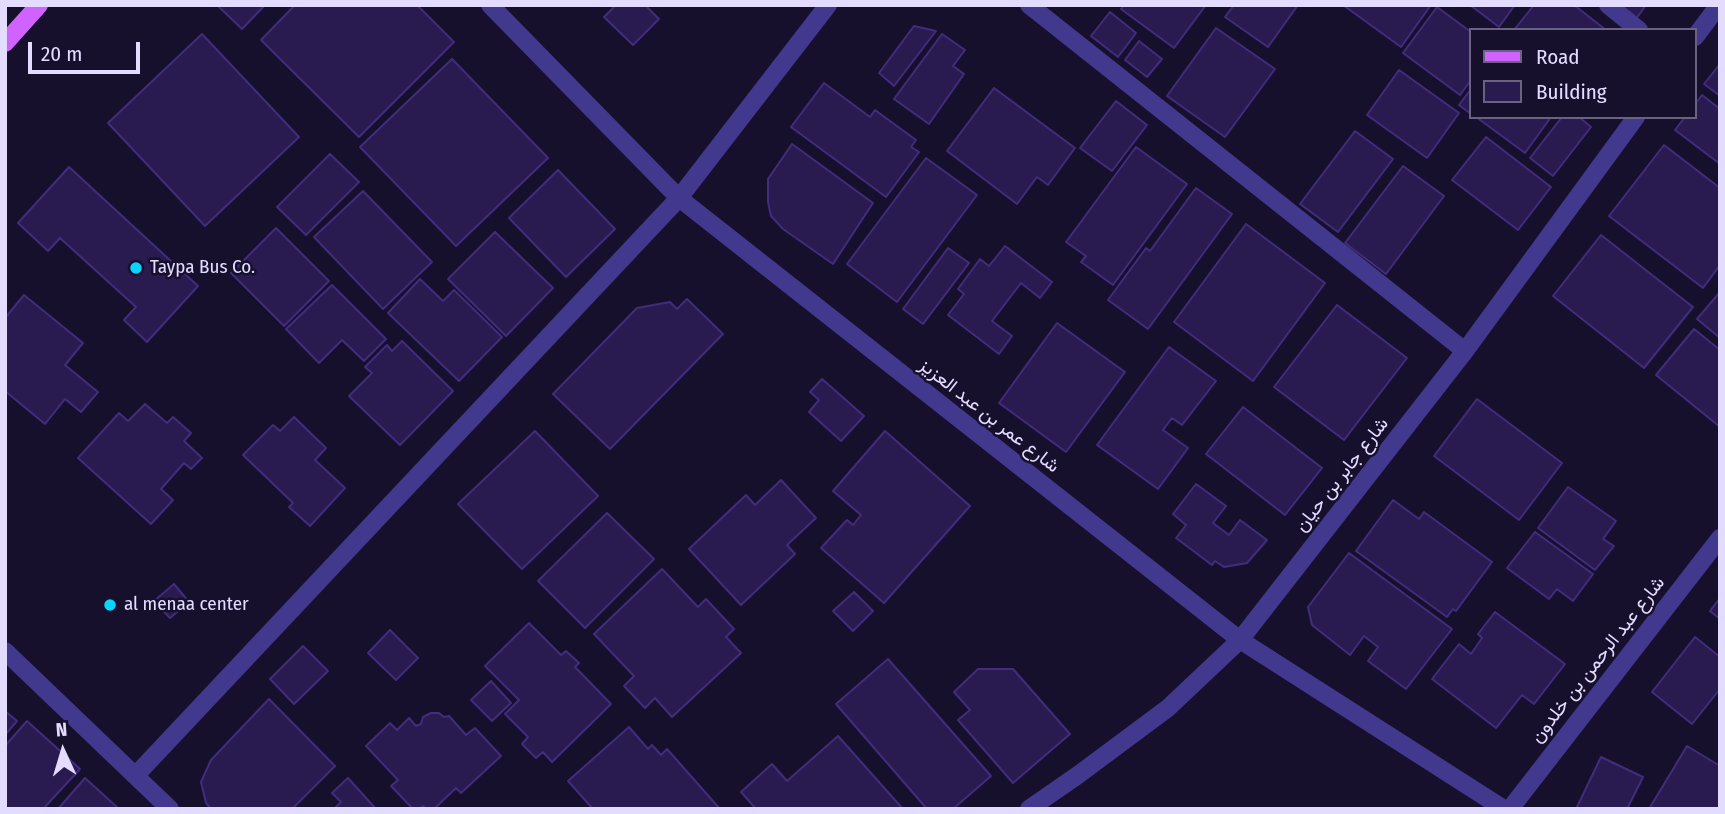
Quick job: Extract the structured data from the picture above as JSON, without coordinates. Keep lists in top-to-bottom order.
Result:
{
  "streets": {
    "street": ["شارع عمر بن عبد العزيز", "شارع جابر بن حيان", "شارع عبد الرحمن بن خلدون"]
  },
  "crossings": [
    ["شارع عمر بن عبد العزيز", "شارع جابر بن حيان"]
  ],
  "places": ["Taypa Bus Co.", "al menaa center"],
  "legend": ["Road", "Building"],
  "scale_bar": "20 m",
  "north": "top"
}
